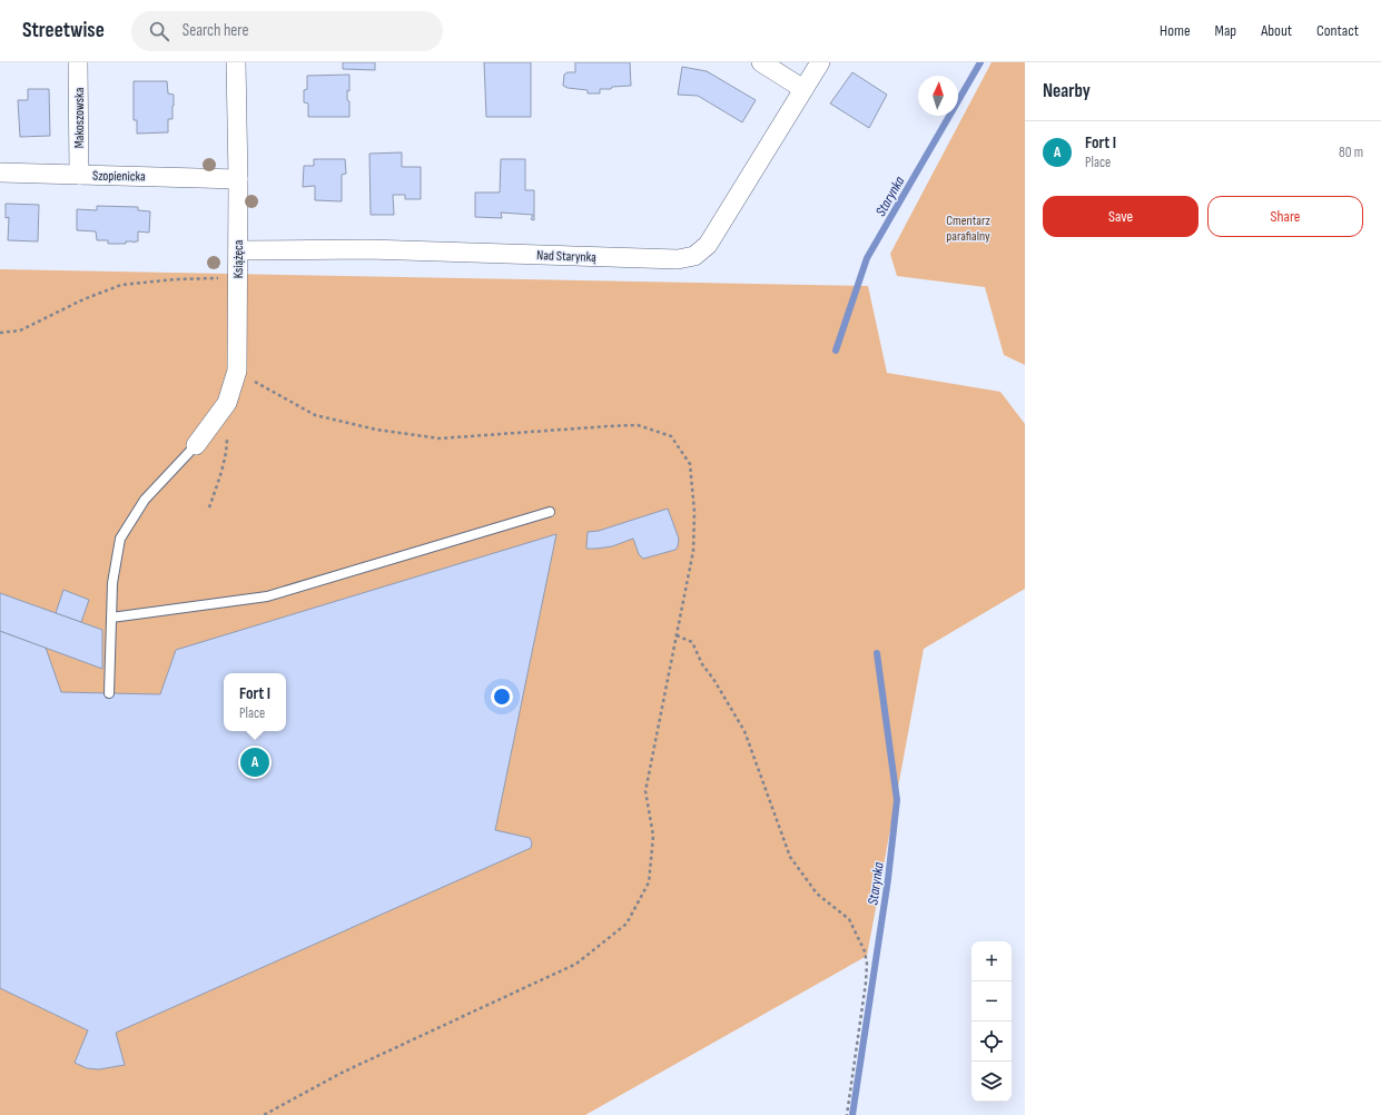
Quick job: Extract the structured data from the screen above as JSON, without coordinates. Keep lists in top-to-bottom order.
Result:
{
  "streets": {
    "street": [
      "Makoszowska",
      "Szopienicka",
      "Nad Starynką",
      "Książęca"
    ]
  },
  "crossings": [
    ["Makoszowska", "Szopienicka"],
    ["Szopienicka", "Książęca"],
    ["Nad Starynką", "Książęca"]
  ],
  "water": ["Starynka"],
  "parks": ["Cmentarz parafialny"],
  "north": "top",
  "page": {
    "header": "Streetwise",
    "search": "Search here",
    "nav": [
      "Home",
      "Map",
      "About",
      "Contact"
    ],
    "heading": "Nearby",
    "list": [
      {
        "mark": "A",
        "name": "Fort I",
        "note": "Place",
        "value": "80 m"
      }
    ],
    "buttons": ["Save", "Share"],
    "popup": ["Fort I", "Place"],
    "pins": "A",
    "map_buttons": ["+", "−"]
  }
}
